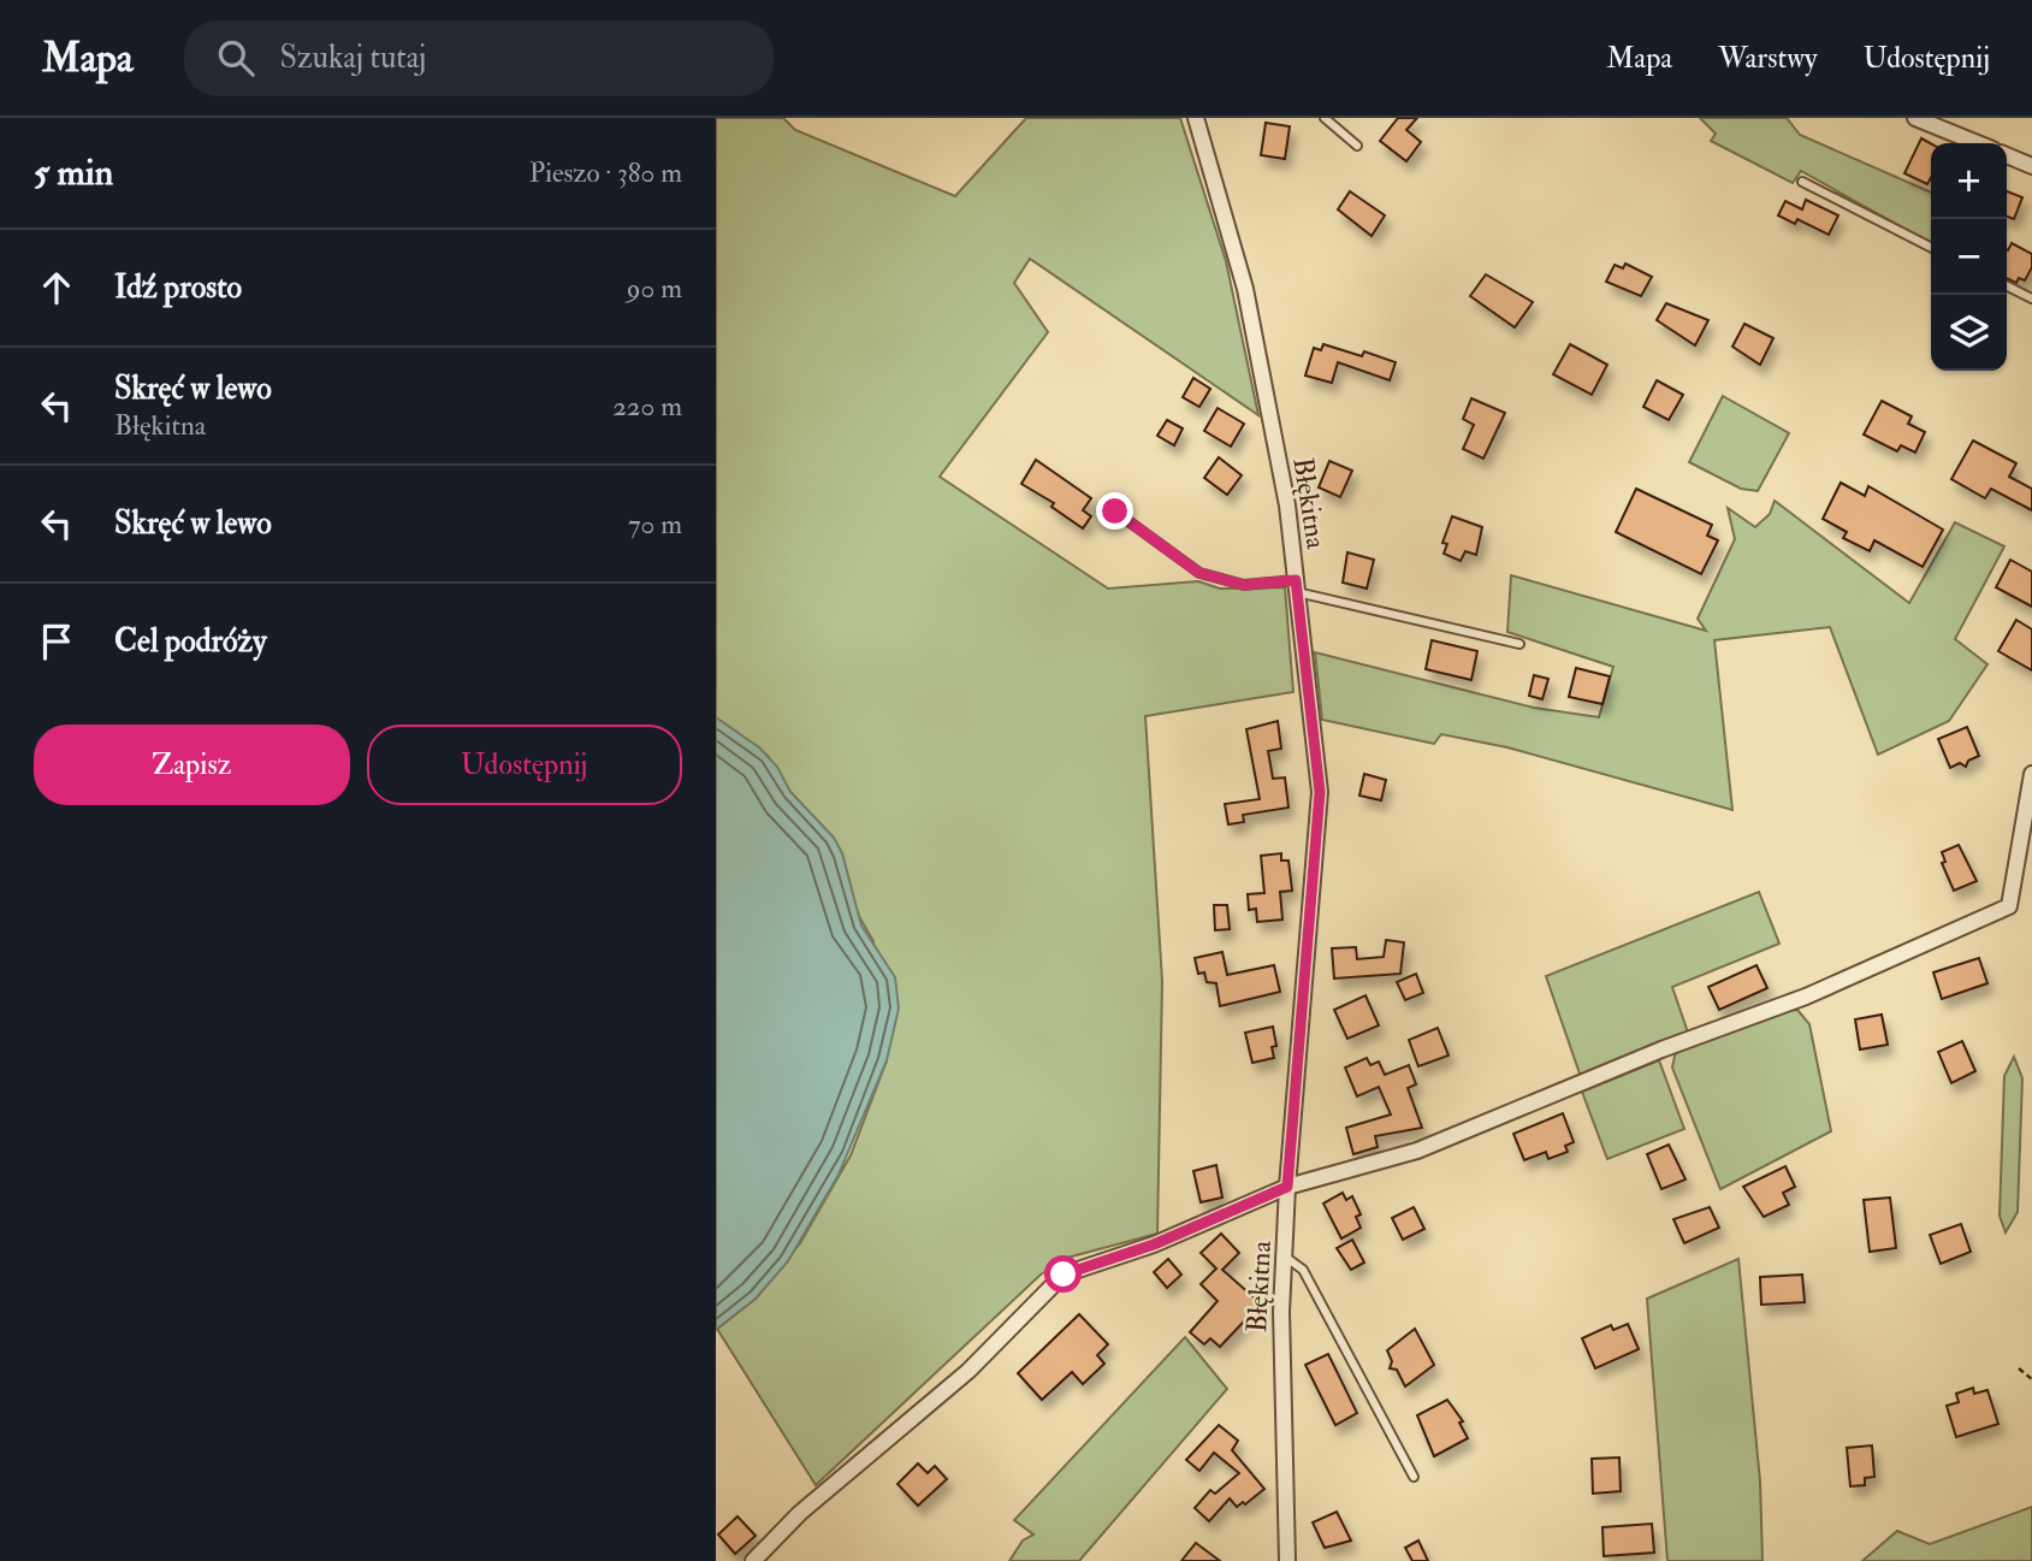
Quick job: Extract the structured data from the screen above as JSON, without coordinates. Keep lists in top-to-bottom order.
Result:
{
  "streets": {
    "street": ["Błękitna"]
  },
  "page": {
    "header": "Mapa",
    "search": "Szukaj tutaj",
    "nav": ["Mapa", "Warstwy", "Udostępnij"],
    "heading": ["5 min", "Pieszo · 380 m"],
    "map_buttons": ["+", "−"],
    "list": [
      ["Idź prosto", "90 m"],
      ["Skręć w lewo", "Błękitna", "220 m"],
      ["Skręć w lewo", "70 m"],
      "Cel podróży"
    ],
    "buttons": ["Zapisz", "Udostępnij"]
  }
}
